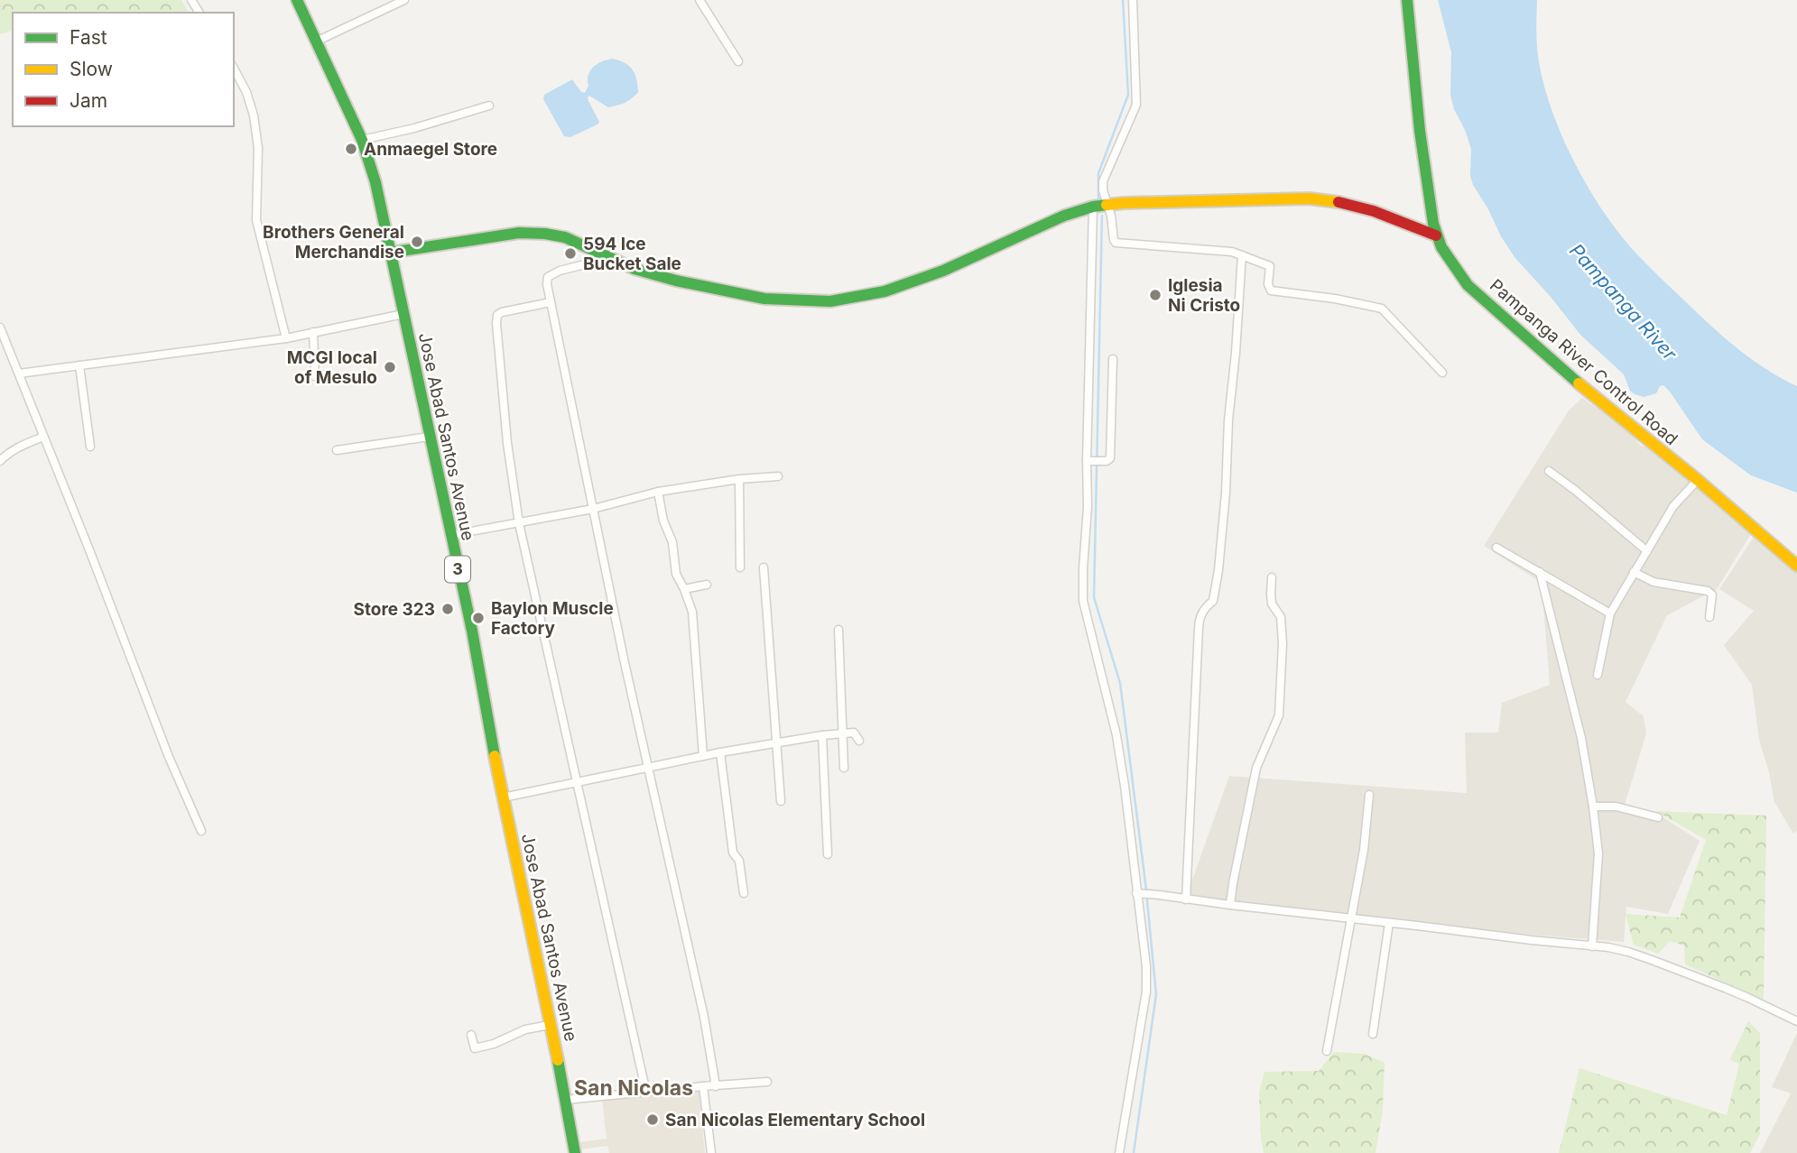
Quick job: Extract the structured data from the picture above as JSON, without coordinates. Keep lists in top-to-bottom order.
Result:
{
  "streets": {
    "main road": ["Pampanga River Control Road", "Jose Abad Santos Avenue", "3"]
  },
  "districts": ["San Nicolas"],
  "water": ["Pampanga River"],
  "places": [
    "Anmaegel Store",
    "Brothers General Merchandise",
    "594 Ice Bucket Sale",
    "Iglesia Ni Cristo",
    "MCGI local of Mesulo",
    "Store 323",
    "Baylon Muscle Factory",
    "San Nicolas Elementary School"
  ],
  "legend": ["Fast", "Slow", "Jam"]
}
